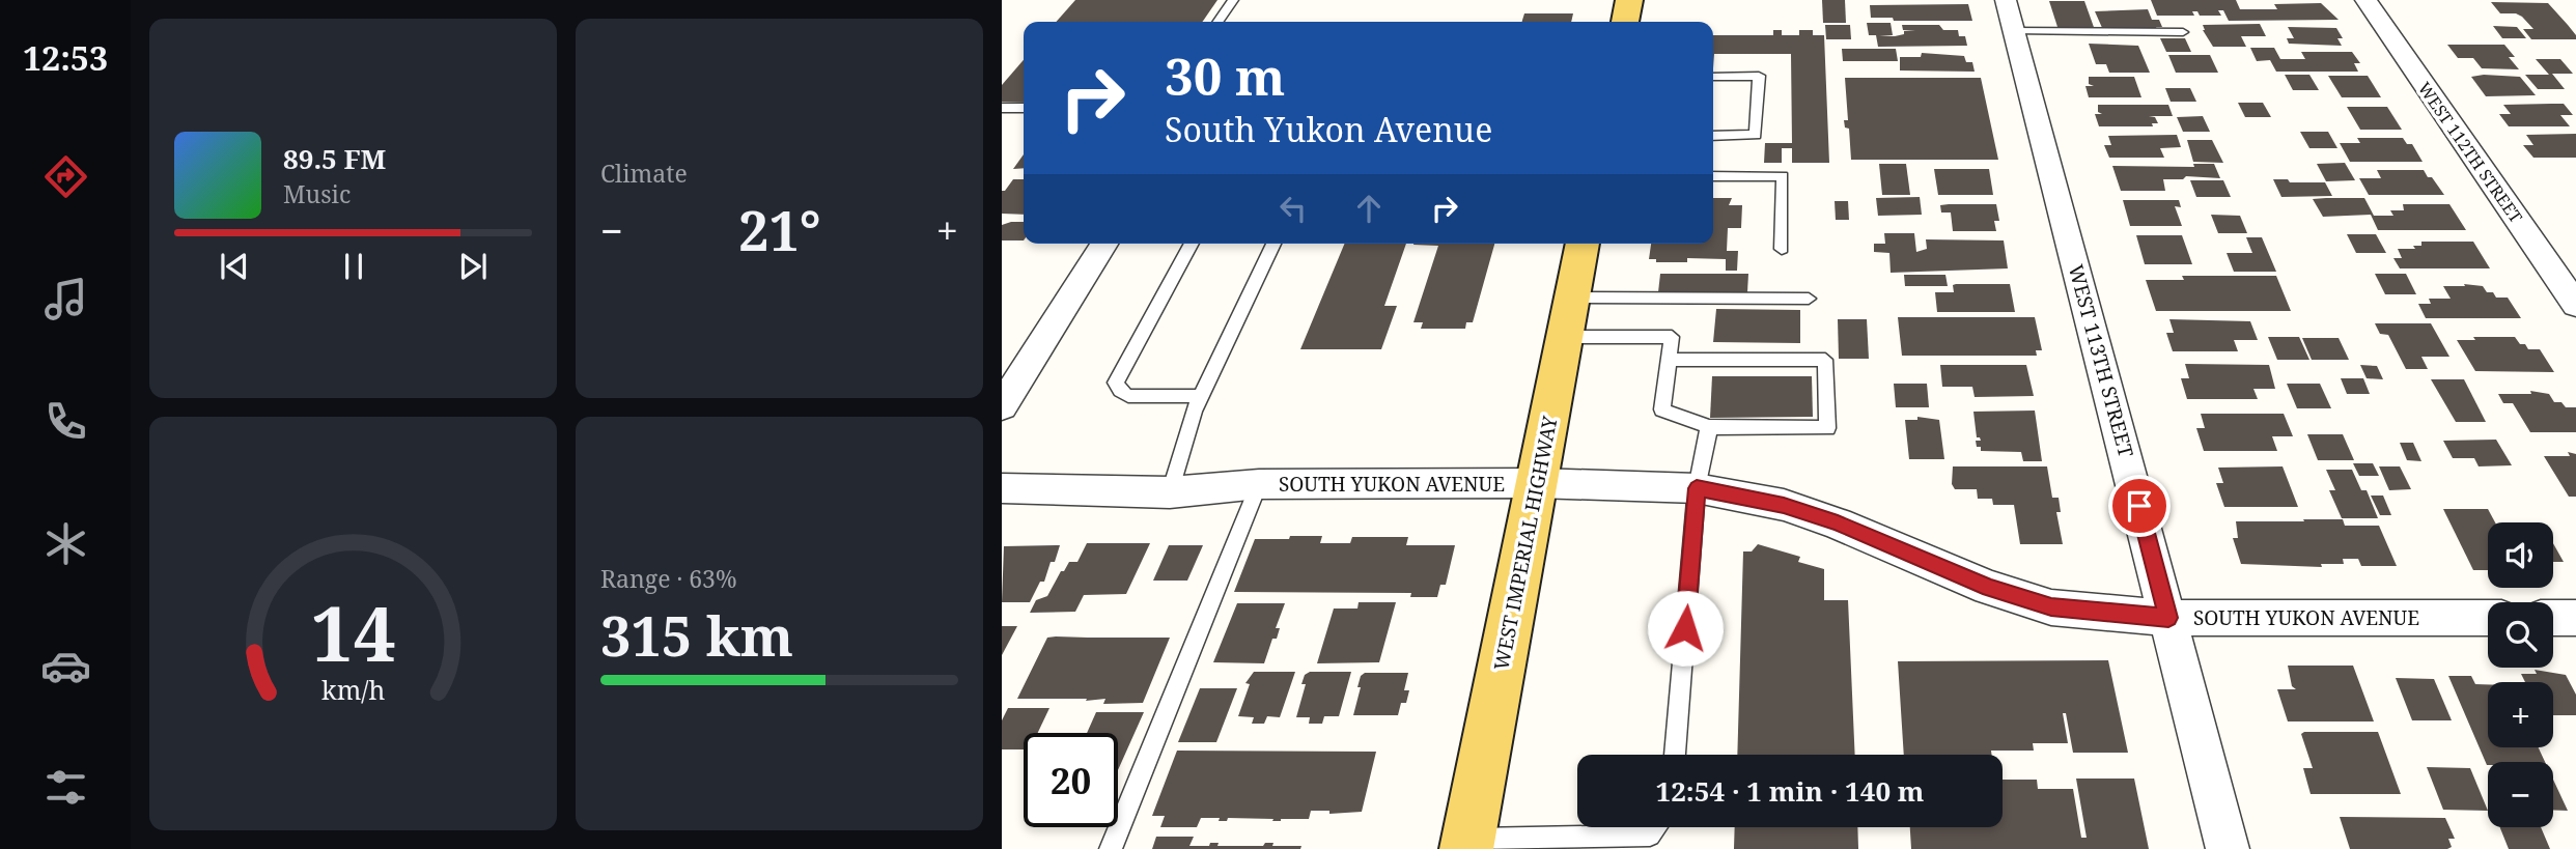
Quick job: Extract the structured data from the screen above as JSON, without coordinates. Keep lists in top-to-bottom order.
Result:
{
  "streets": {
    "main road": ["WEST IMPERIAL HIGHWAY"],
    "street": ["WEST 112TH STREET", "WEST 113TH STREET", "SOUTH YUKON AVENUE"]
  },
  "crossings": [
    ["WEST 113TH STREET", "SOUTH YUKON AVENUE"],
    ["SOUTH YUKON AVENUE", "WEST IMPERIAL HIGHWAY"]
  ],
  "page": {
    "tabs": "12:53",
    "tile": [
      "Climate",
      ["Range · 63%", "315 km"]
    ],
    "turn": ["30 m", "South Yukon Avenue"],
    "song": ["89.5 FM", "Music"],
    "heat": ["−", "21°", "+"],
    "map_buttons": ["+", "−"],
    "limit": "20",
    "trip": "12:54 · 1 min · 140 m",
    "gauge": ["14", "km/h"]
  }
}
